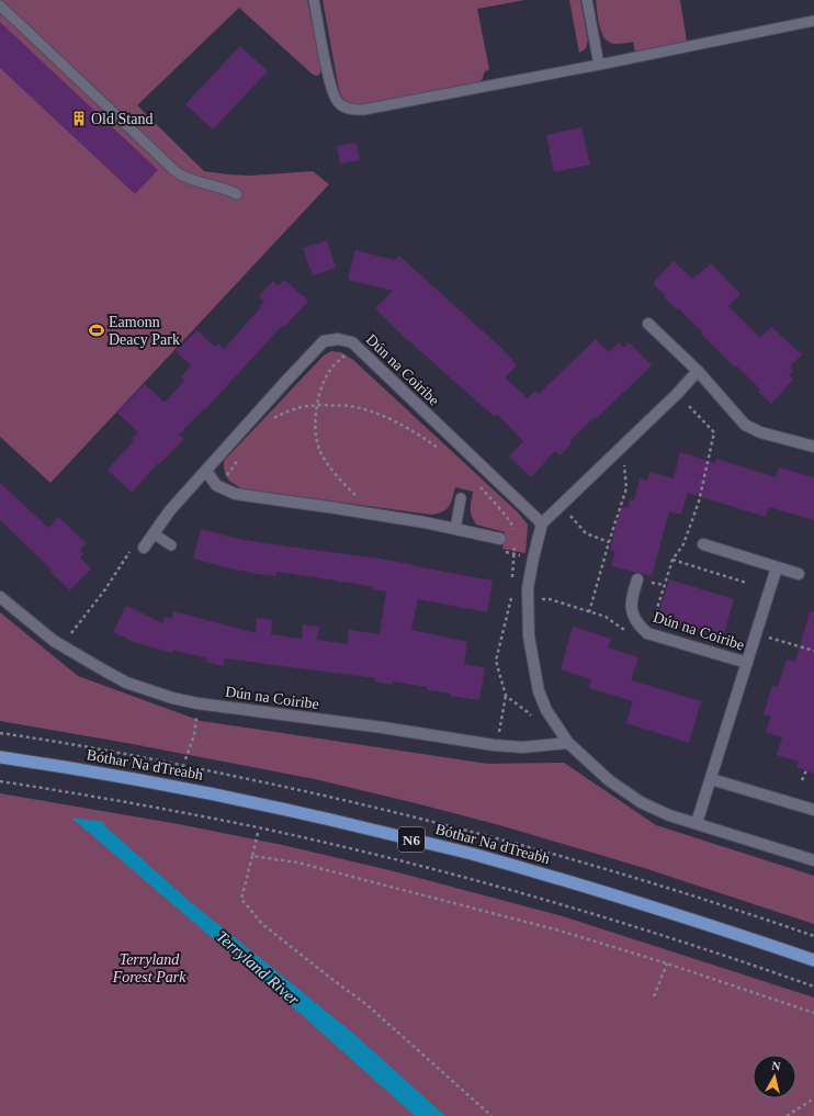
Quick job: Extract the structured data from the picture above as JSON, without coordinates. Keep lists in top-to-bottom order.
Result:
{
  "streets": {
    "highway": ["Bóthar Na dTreabh", "N6"],
    "street": ["Dún na Coiribe"]
  },
  "water": ["Terryland River"],
  "parks": ["Terryland Forest Park"],
  "places": {
    "building": ["Old Stand"],
    "sports": ["Eamonn Deacy Park"]
  },
  "north": "top"
}
